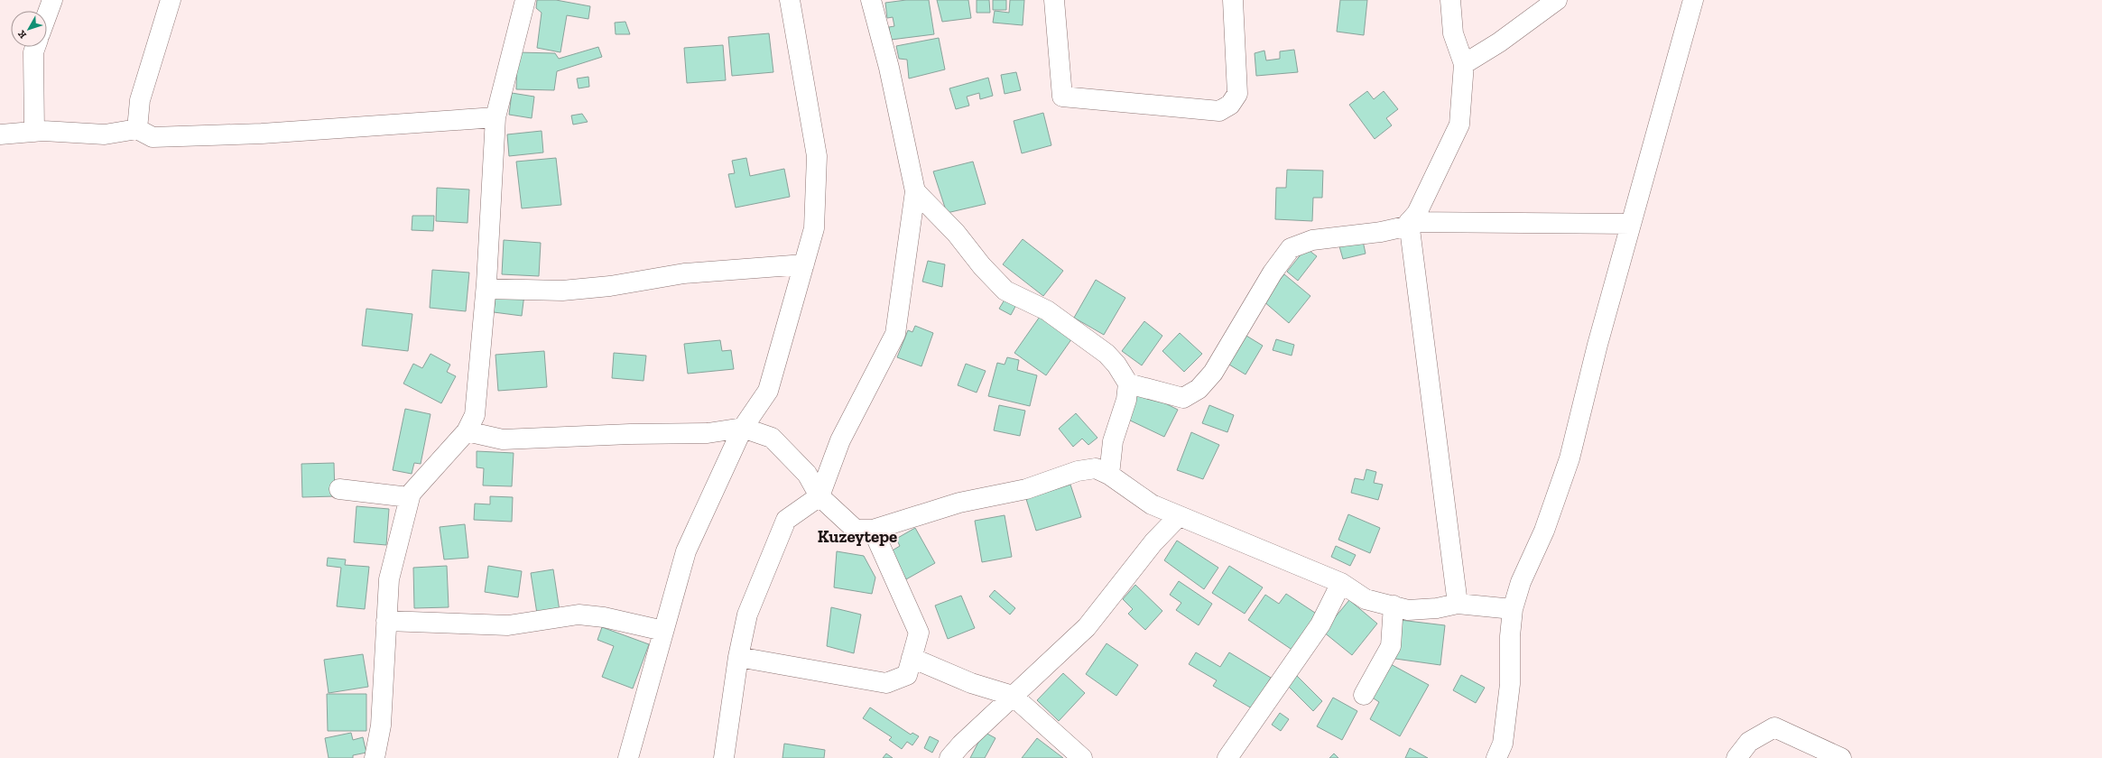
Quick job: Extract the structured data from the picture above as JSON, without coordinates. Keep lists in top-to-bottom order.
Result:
{
  "districts": ["Kuzeytepe"],
  "north": "bottom left"
}
